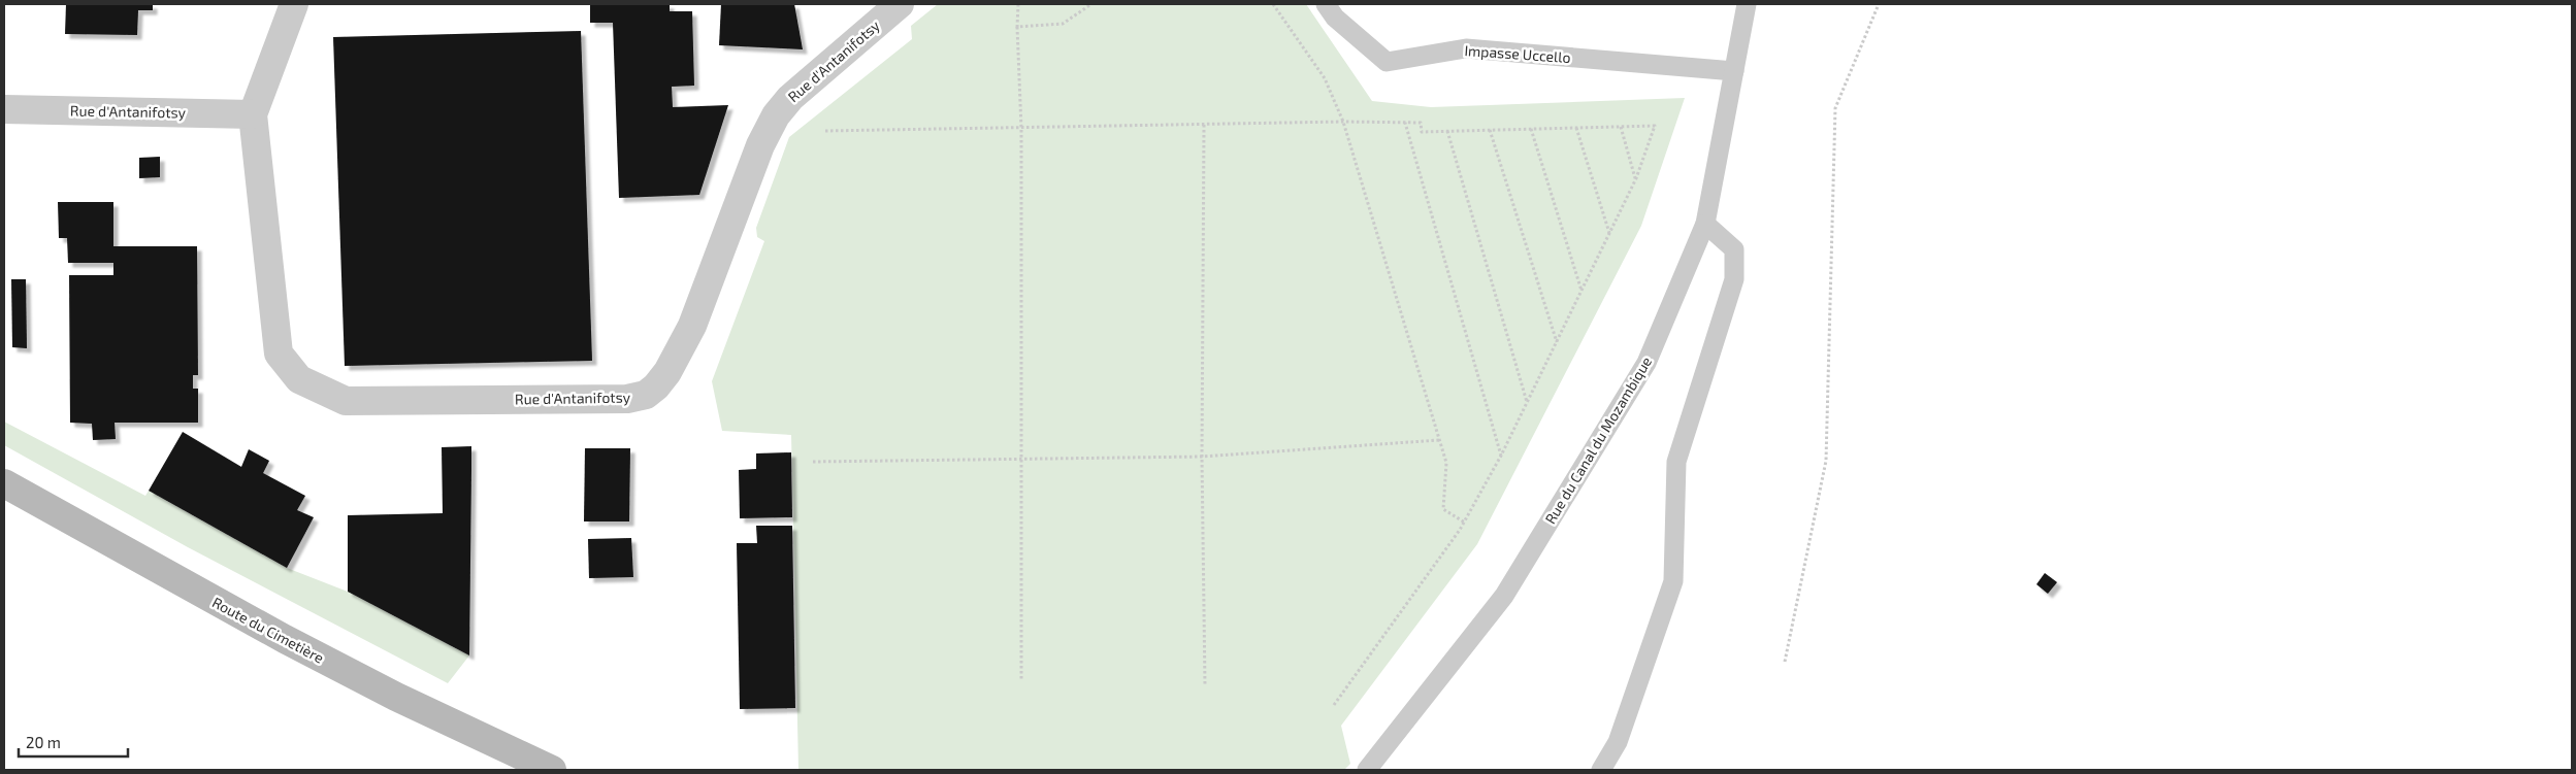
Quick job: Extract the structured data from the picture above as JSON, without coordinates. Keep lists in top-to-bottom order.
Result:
{
  "streets": {
    "main road": ["Route du Cimetière"],
    "street": ["Rue d'Antanifotsy"],
    "lane": ["Impasse Uccello", "Rue du Canal du Mozambique"]
  },
  "crossings": [
    ["Impasse Uccello", "Rue du Canal du Mozambique"]
  ],
  "scale_bar": "20 m"
}
